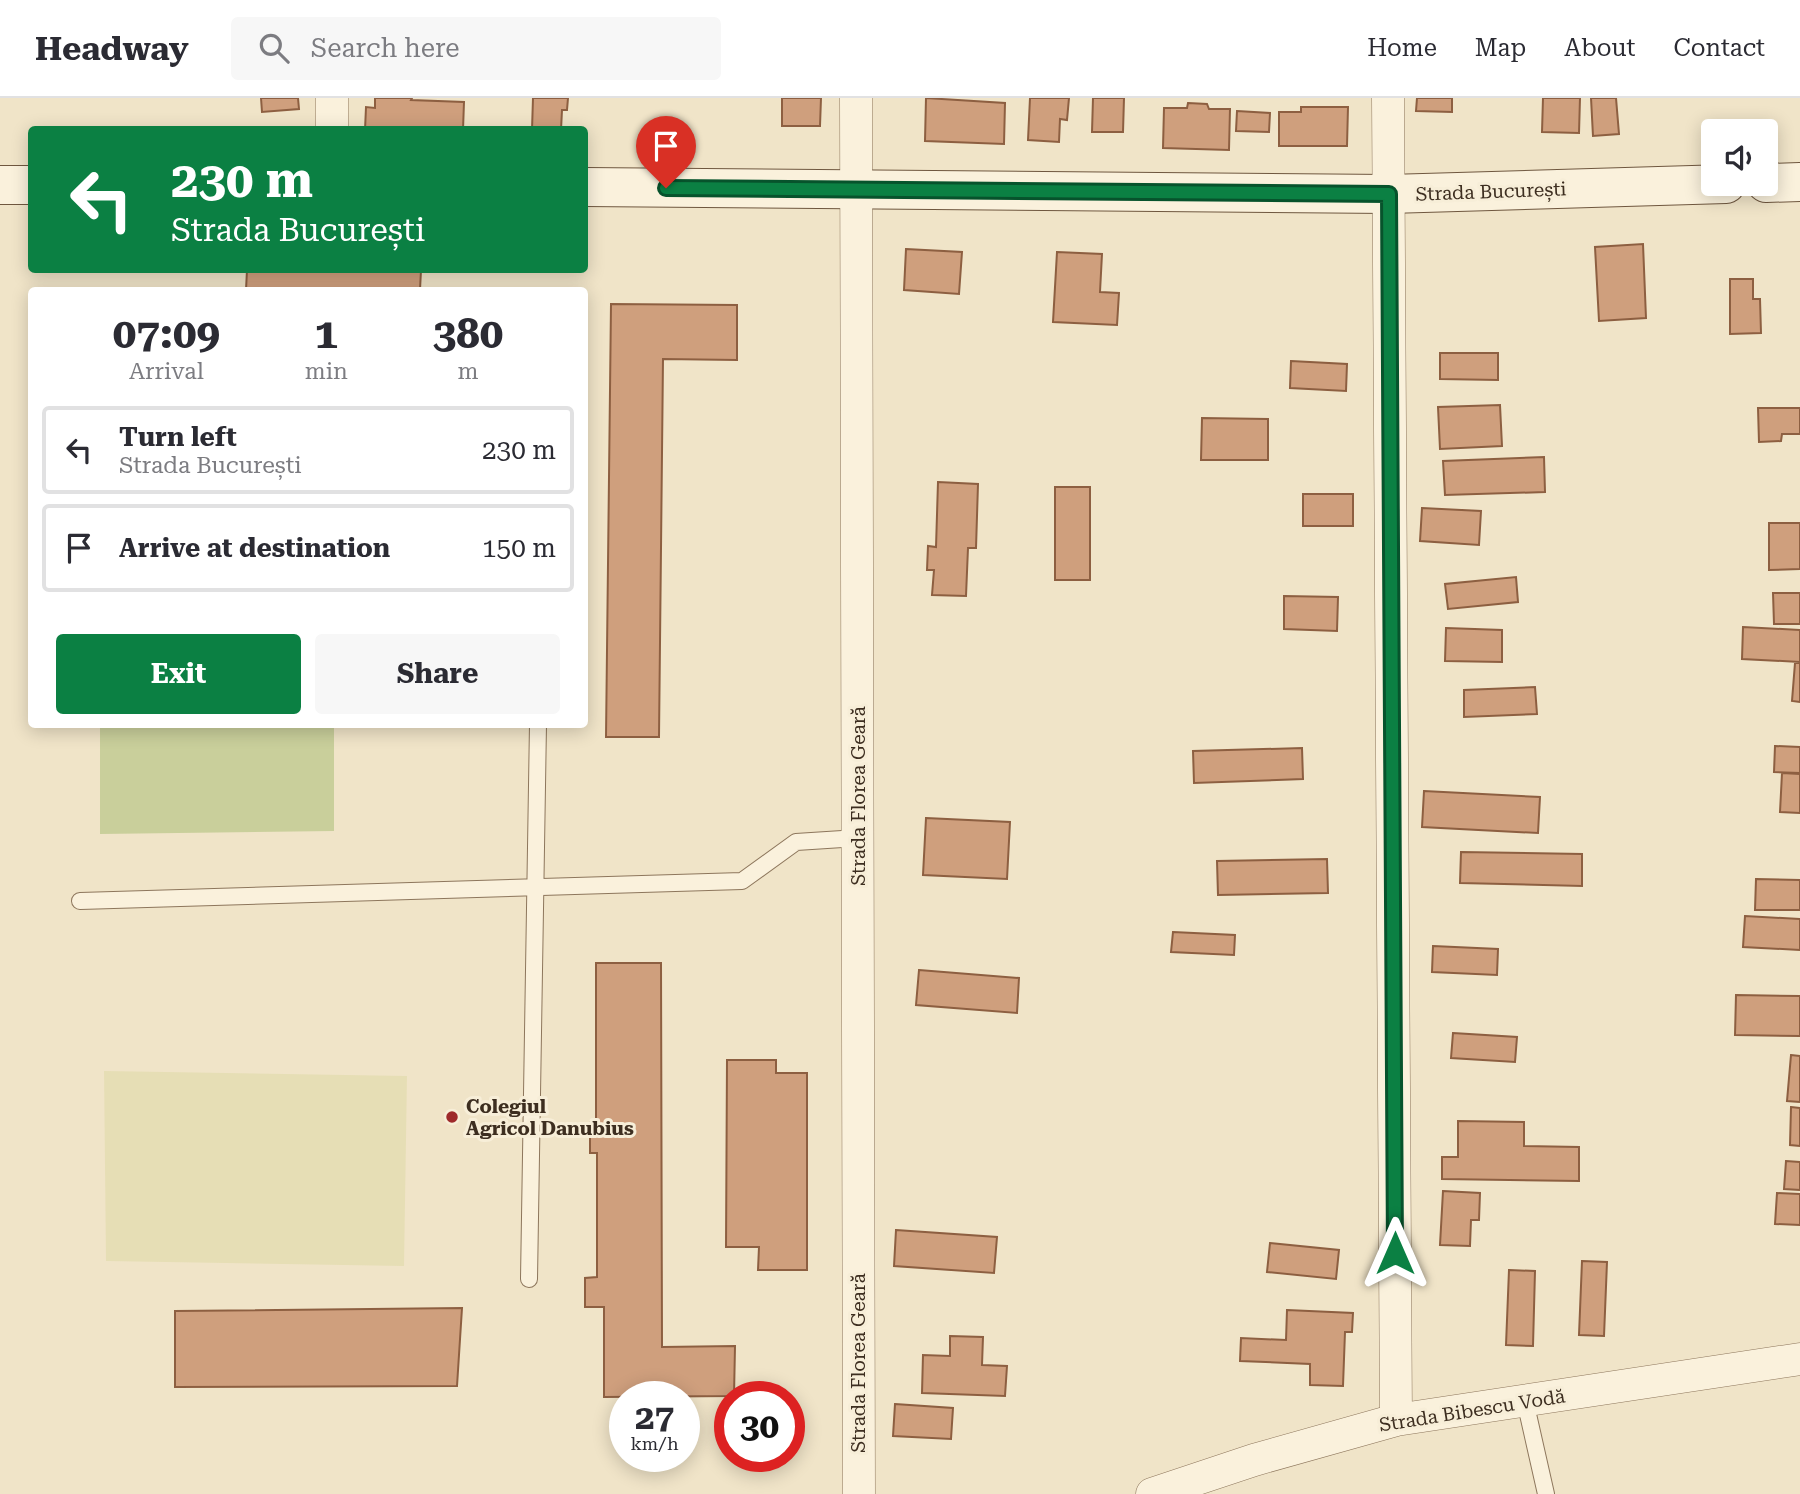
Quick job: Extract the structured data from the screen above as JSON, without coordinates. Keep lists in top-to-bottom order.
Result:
{
  "streets": {
    "street": ["Strada București", "Strada Florea Geară", "Strada Bibescu Vodă"]
  },
  "crossings": [
    ["Strada București", "Strada Florea Geară"]
  ],
  "places": ["Colegiul Agricol Danubius"],
  "page": {
    "header": "Headway",
    "search": "Search here",
    "nav": [
      "Home",
      "Map",
      "About",
      "Contact"
    ],
    "turn": ["230 m", "Strada București"],
    "eta": [
      "07:09",
      "Arrival",
      "1",
      "min",
      "380",
      "m"
    ],
    "list": [
      {
        "name": "Turn left",
        "note": "Strada București",
        "value": "230 m"
      },
      {
        "name": "Arrive at destination",
        "value": "150 m"
      }
    ],
    "buttons": ["Exit", "Share"],
    "speed": "27 km/h",
    "limit": "30"
  }
}
